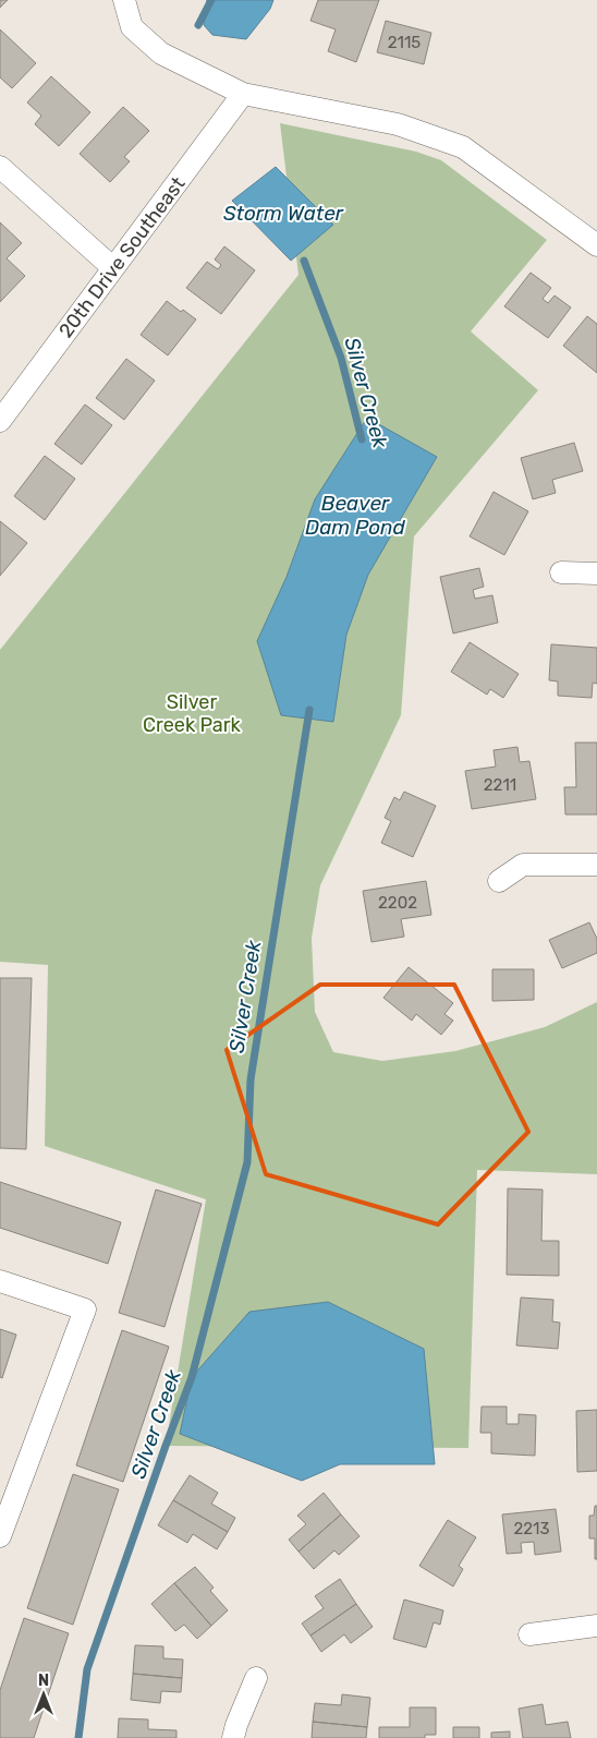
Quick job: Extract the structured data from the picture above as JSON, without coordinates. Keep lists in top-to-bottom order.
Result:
{
  "streets": {
    "street": ["20th Drive Southeast"]
  },
  "water": ["Storm Water", "Silver Creek", "Beaver Dam Pond"],
  "parks": ["Silver Creek Park"],
  "house_numbers": [
    "2115",
    "2211",
    "2202",
    "2213"
  ],
  "north": "top"
}
